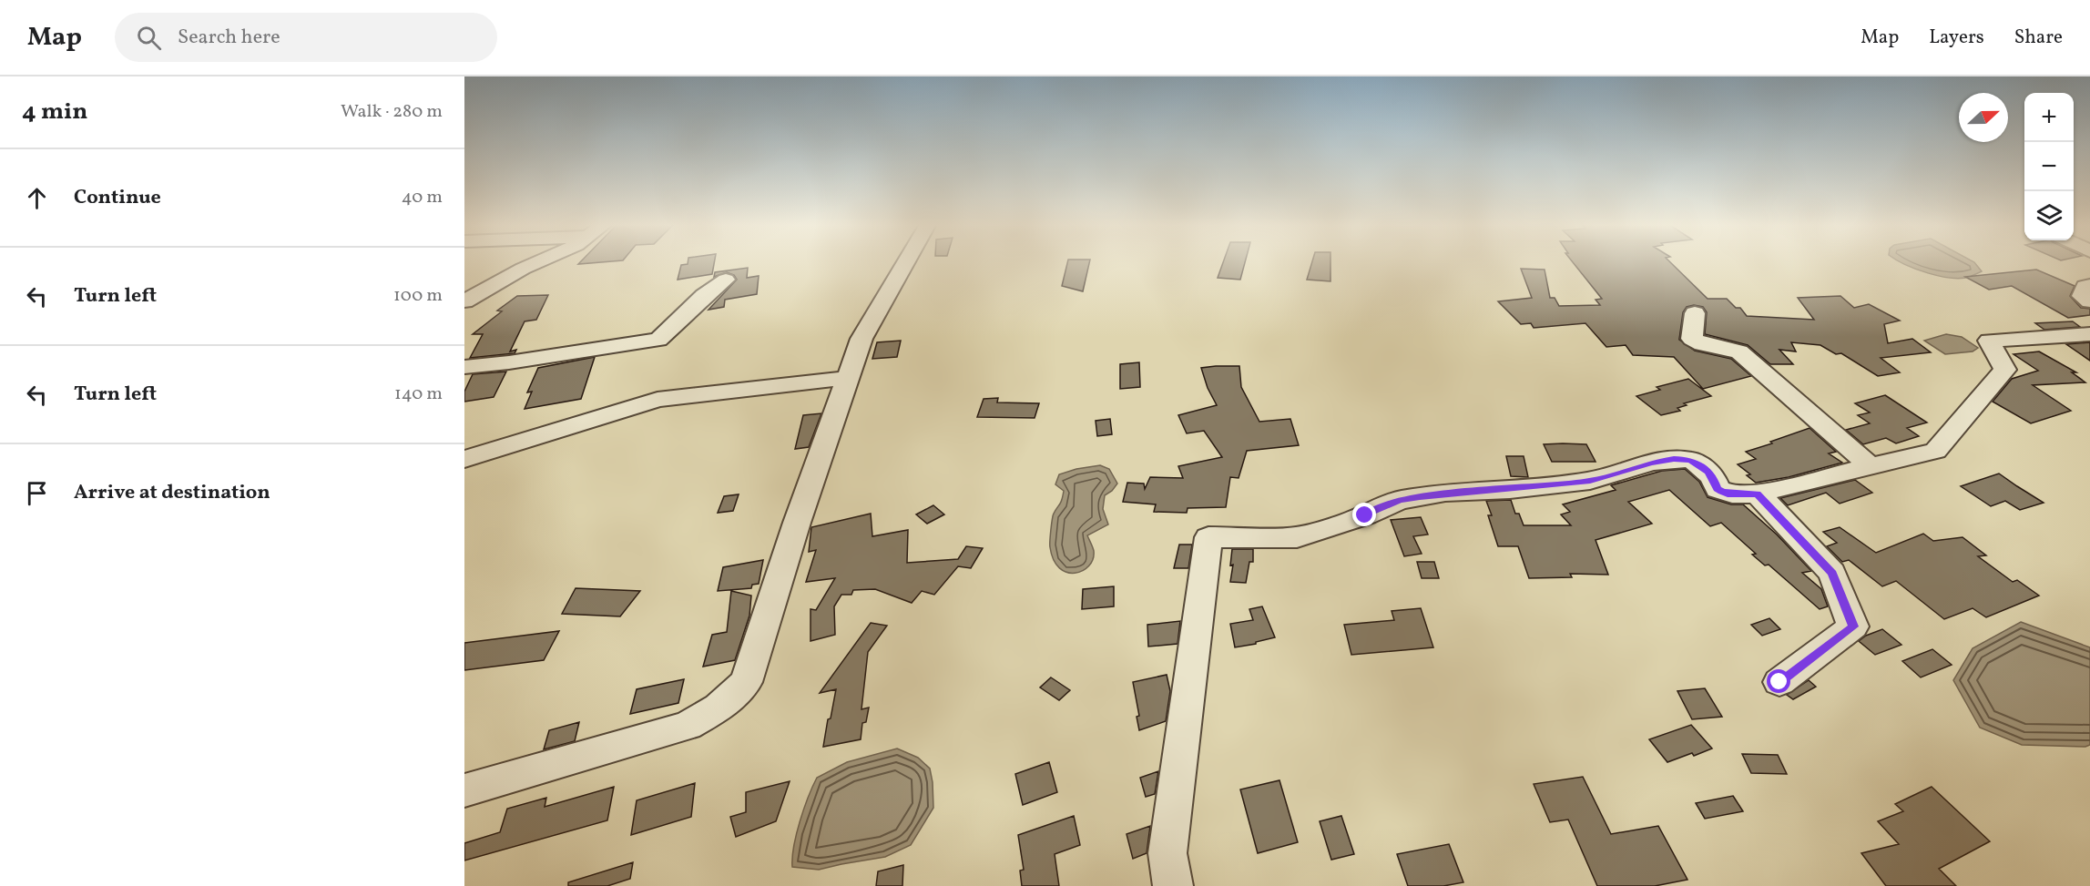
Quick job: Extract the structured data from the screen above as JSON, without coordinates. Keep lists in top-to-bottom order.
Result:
{
  "north": "right",
  "page": {
    "header": "Map",
    "search": "Search here",
    "nav": ["Map", "Layers", "Share"],
    "heading": ["4 min", "Walk · 280 m"],
    "map_buttons": ["+", "−"],
    "list": [
      ["Continue", "40 m"],
      ["Turn left", "100 m"],
      ["Turn left", "140 m"],
      "Arrive at destination"
    ]
  }
}
